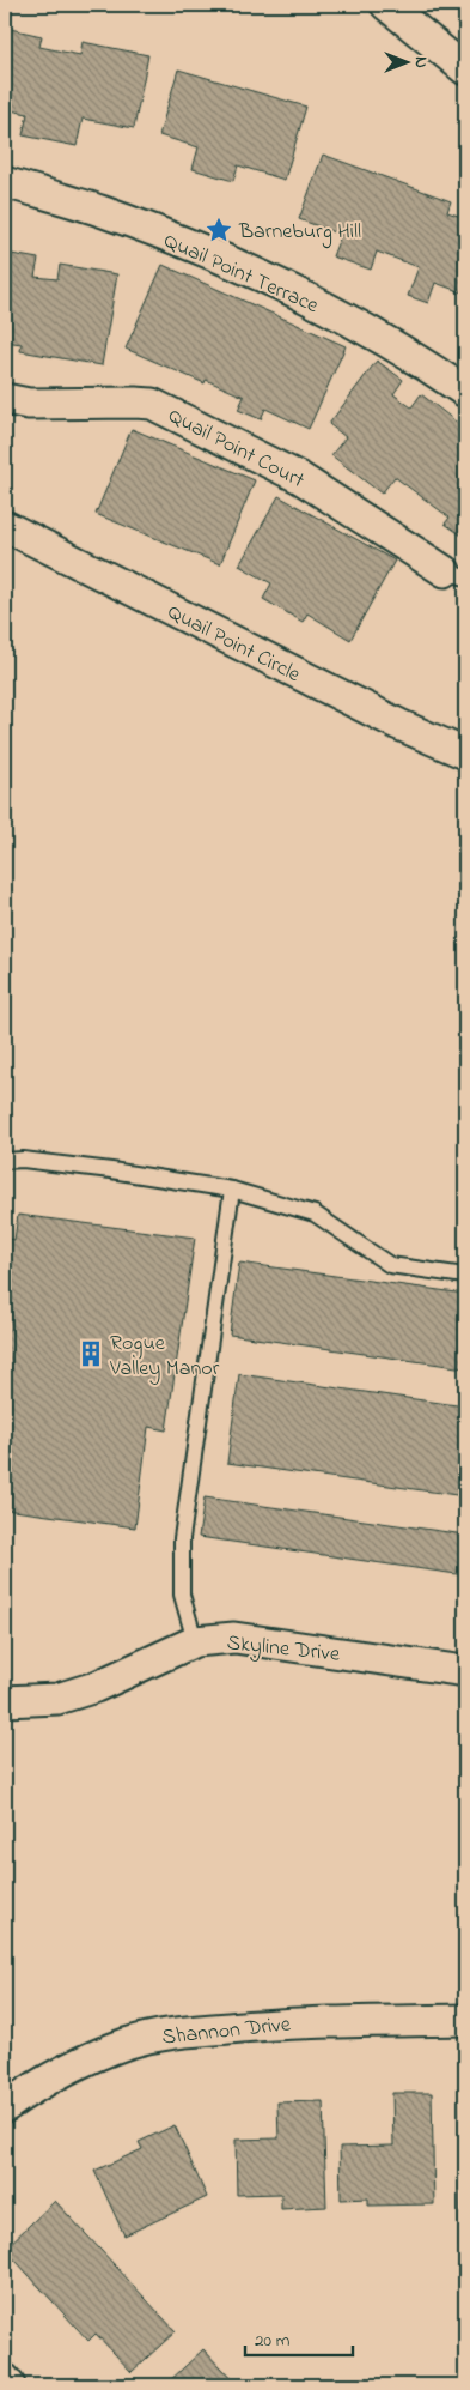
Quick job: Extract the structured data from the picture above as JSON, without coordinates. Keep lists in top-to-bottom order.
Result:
{
  "streets": {
    "street": [
      "Quail Point Terrace",
      "Quail Point Court",
      "Quail Point Circle",
      "Skyline Drive",
      "Shannon Drive"
    ]
  },
  "places": {
    "place": ["Barneburg Hill"],
    "building": ["Rogue Valley Manor"]
  },
  "scale_bar": "20 m",
  "north": "right"
}
